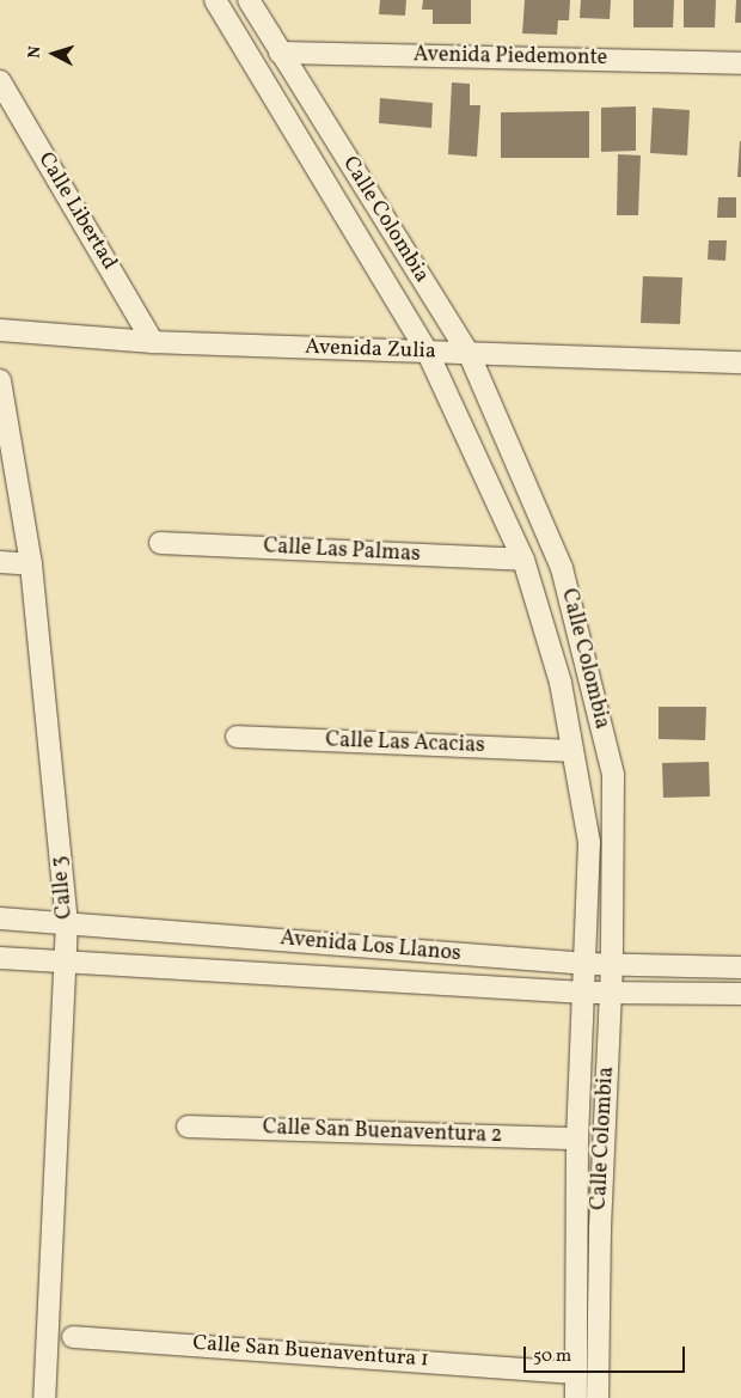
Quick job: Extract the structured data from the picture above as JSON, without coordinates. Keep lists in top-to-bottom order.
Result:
{
  "streets": {
    "street": [
      "Avenida Piedemonte",
      "Calle Libertad",
      "Calle Colombia",
      "Avenida Zulia",
      "Calle Las Palmas",
      "Calle Las Acacias",
      "Calle 3",
      "Avenida Los Llanos",
      "Calle San Buenaventura 2",
      "Calle San Buenaventura 1"
    ]
  },
  "crossings": [
    ["Avenida Piedemonte", "Calle Colombia"],
    ["Calle Libertad", "Avenida Zulia"],
    ["Calle Colombia", "Avenida Zulia"],
    ["Calle Colombia", "Calle Las Palmas"],
    ["Calle Colombia", "Calle Las Acacias"],
    ["Calle Colombia", "Avenida Los Llanos"],
    ["Calle Colombia", "Calle San Buenaventura 2"],
    ["Calle Colombia", "Calle San Buenaventura 1"],
    ["Calle 3", "Avenida Los Llanos"]
  ],
  "scale_bar": "50 m",
  "north": "left"
}
